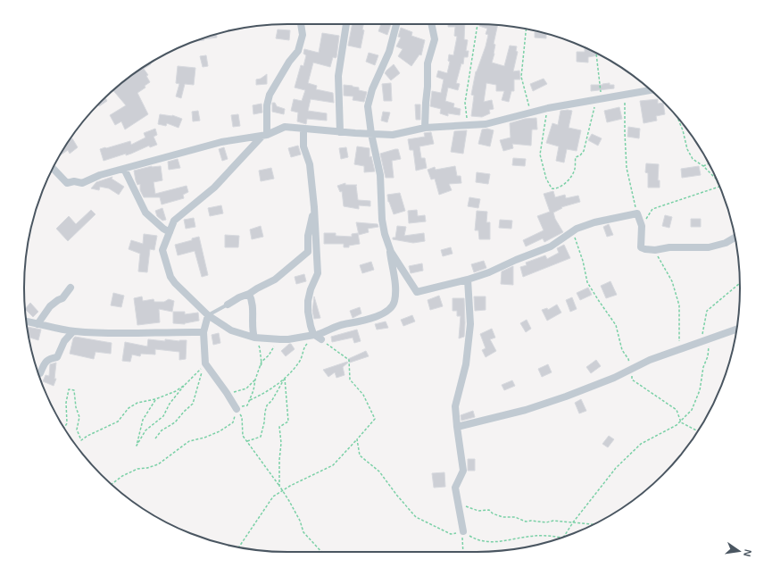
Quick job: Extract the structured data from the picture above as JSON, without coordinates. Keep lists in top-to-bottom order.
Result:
{
  "north": "right"
}
